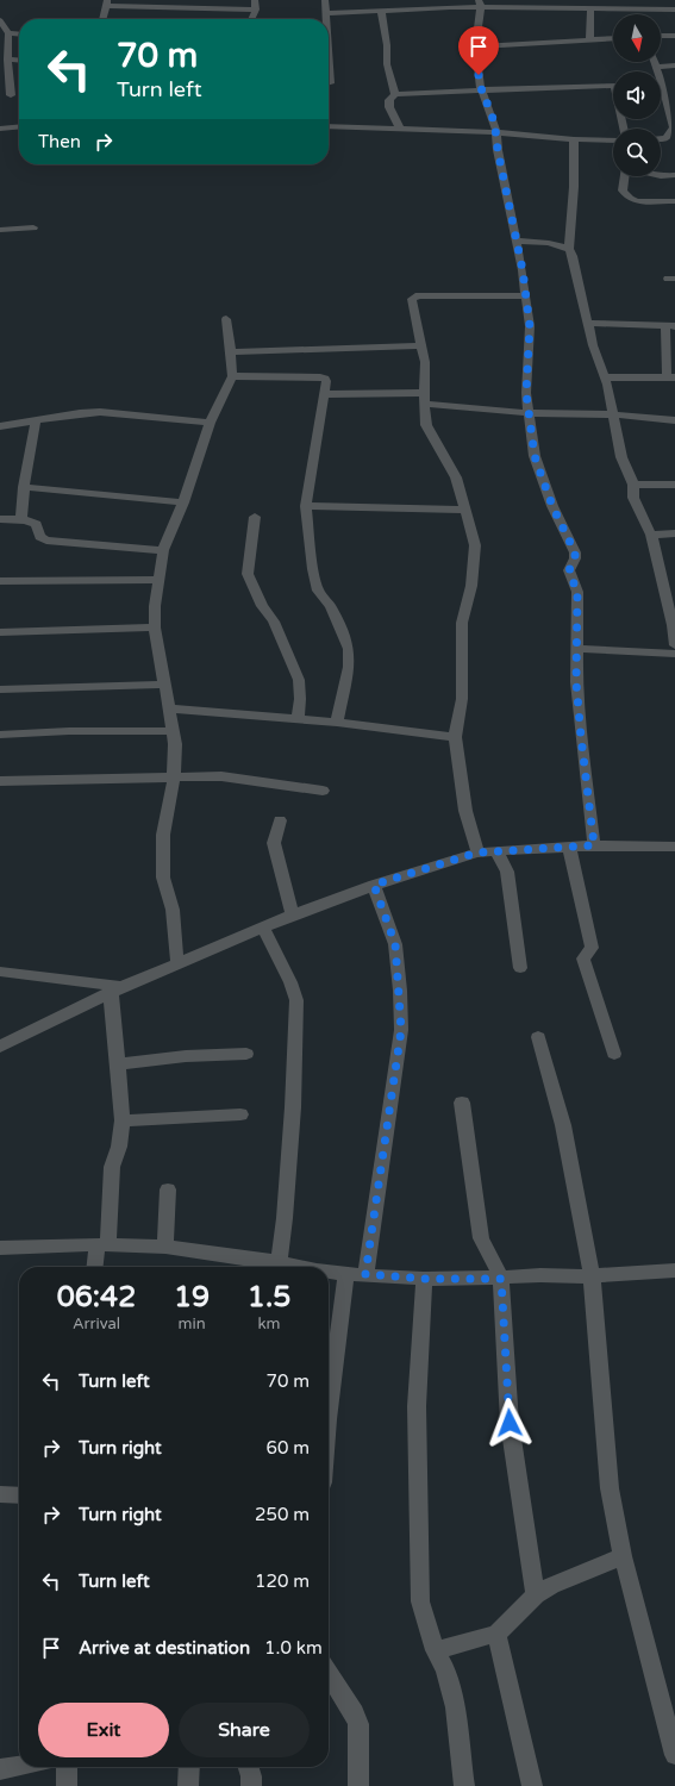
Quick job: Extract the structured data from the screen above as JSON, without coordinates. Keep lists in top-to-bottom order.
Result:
{
  "north": "bottom",
  "page": {
    "turn": ["70 m", "Turn left"],
    "then": "Then",
    "eta": [
      "06:42",
      "Arrival",
      "19",
      "min",
      "1.5",
      "km"
    ],
    "list": [
      {
        "name": "Turn left",
        "value": "70 m"
      },
      {
        "name": "Turn right",
        "value": "60 m"
      },
      {
        "name": "Turn right",
        "value": "250 m"
      },
      {
        "name": "Turn left",
        "value": "120 m"
      },
      {
        "name": "Arrive at destination",
        "value": "1.0 km"
      }
    ],
    "buttons": ["Exit", "Share"]
  }
}
